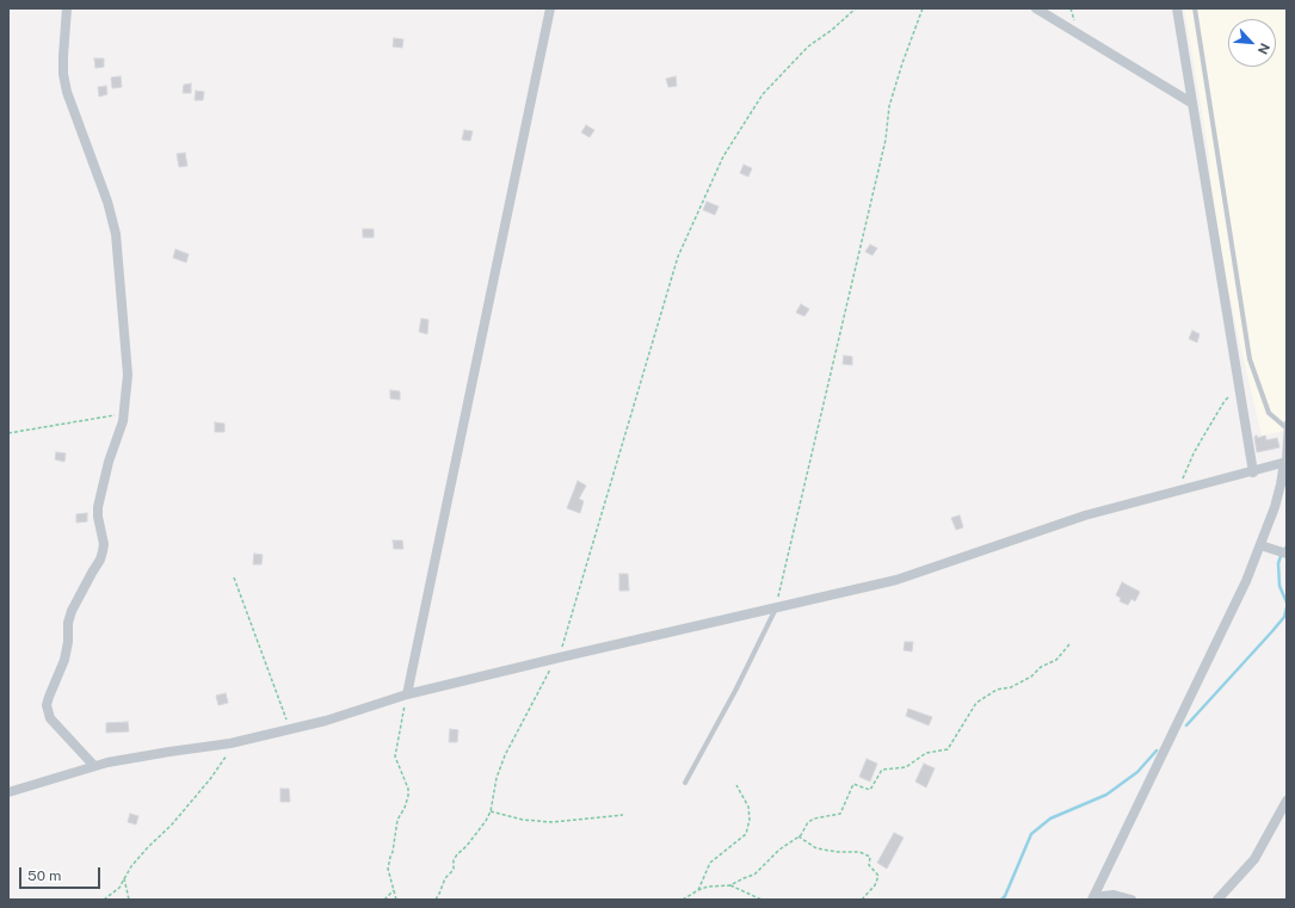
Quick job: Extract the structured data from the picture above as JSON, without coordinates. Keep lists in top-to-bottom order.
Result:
{
  "scale_bar": "50 m",
  "north": "bottom right"
}
